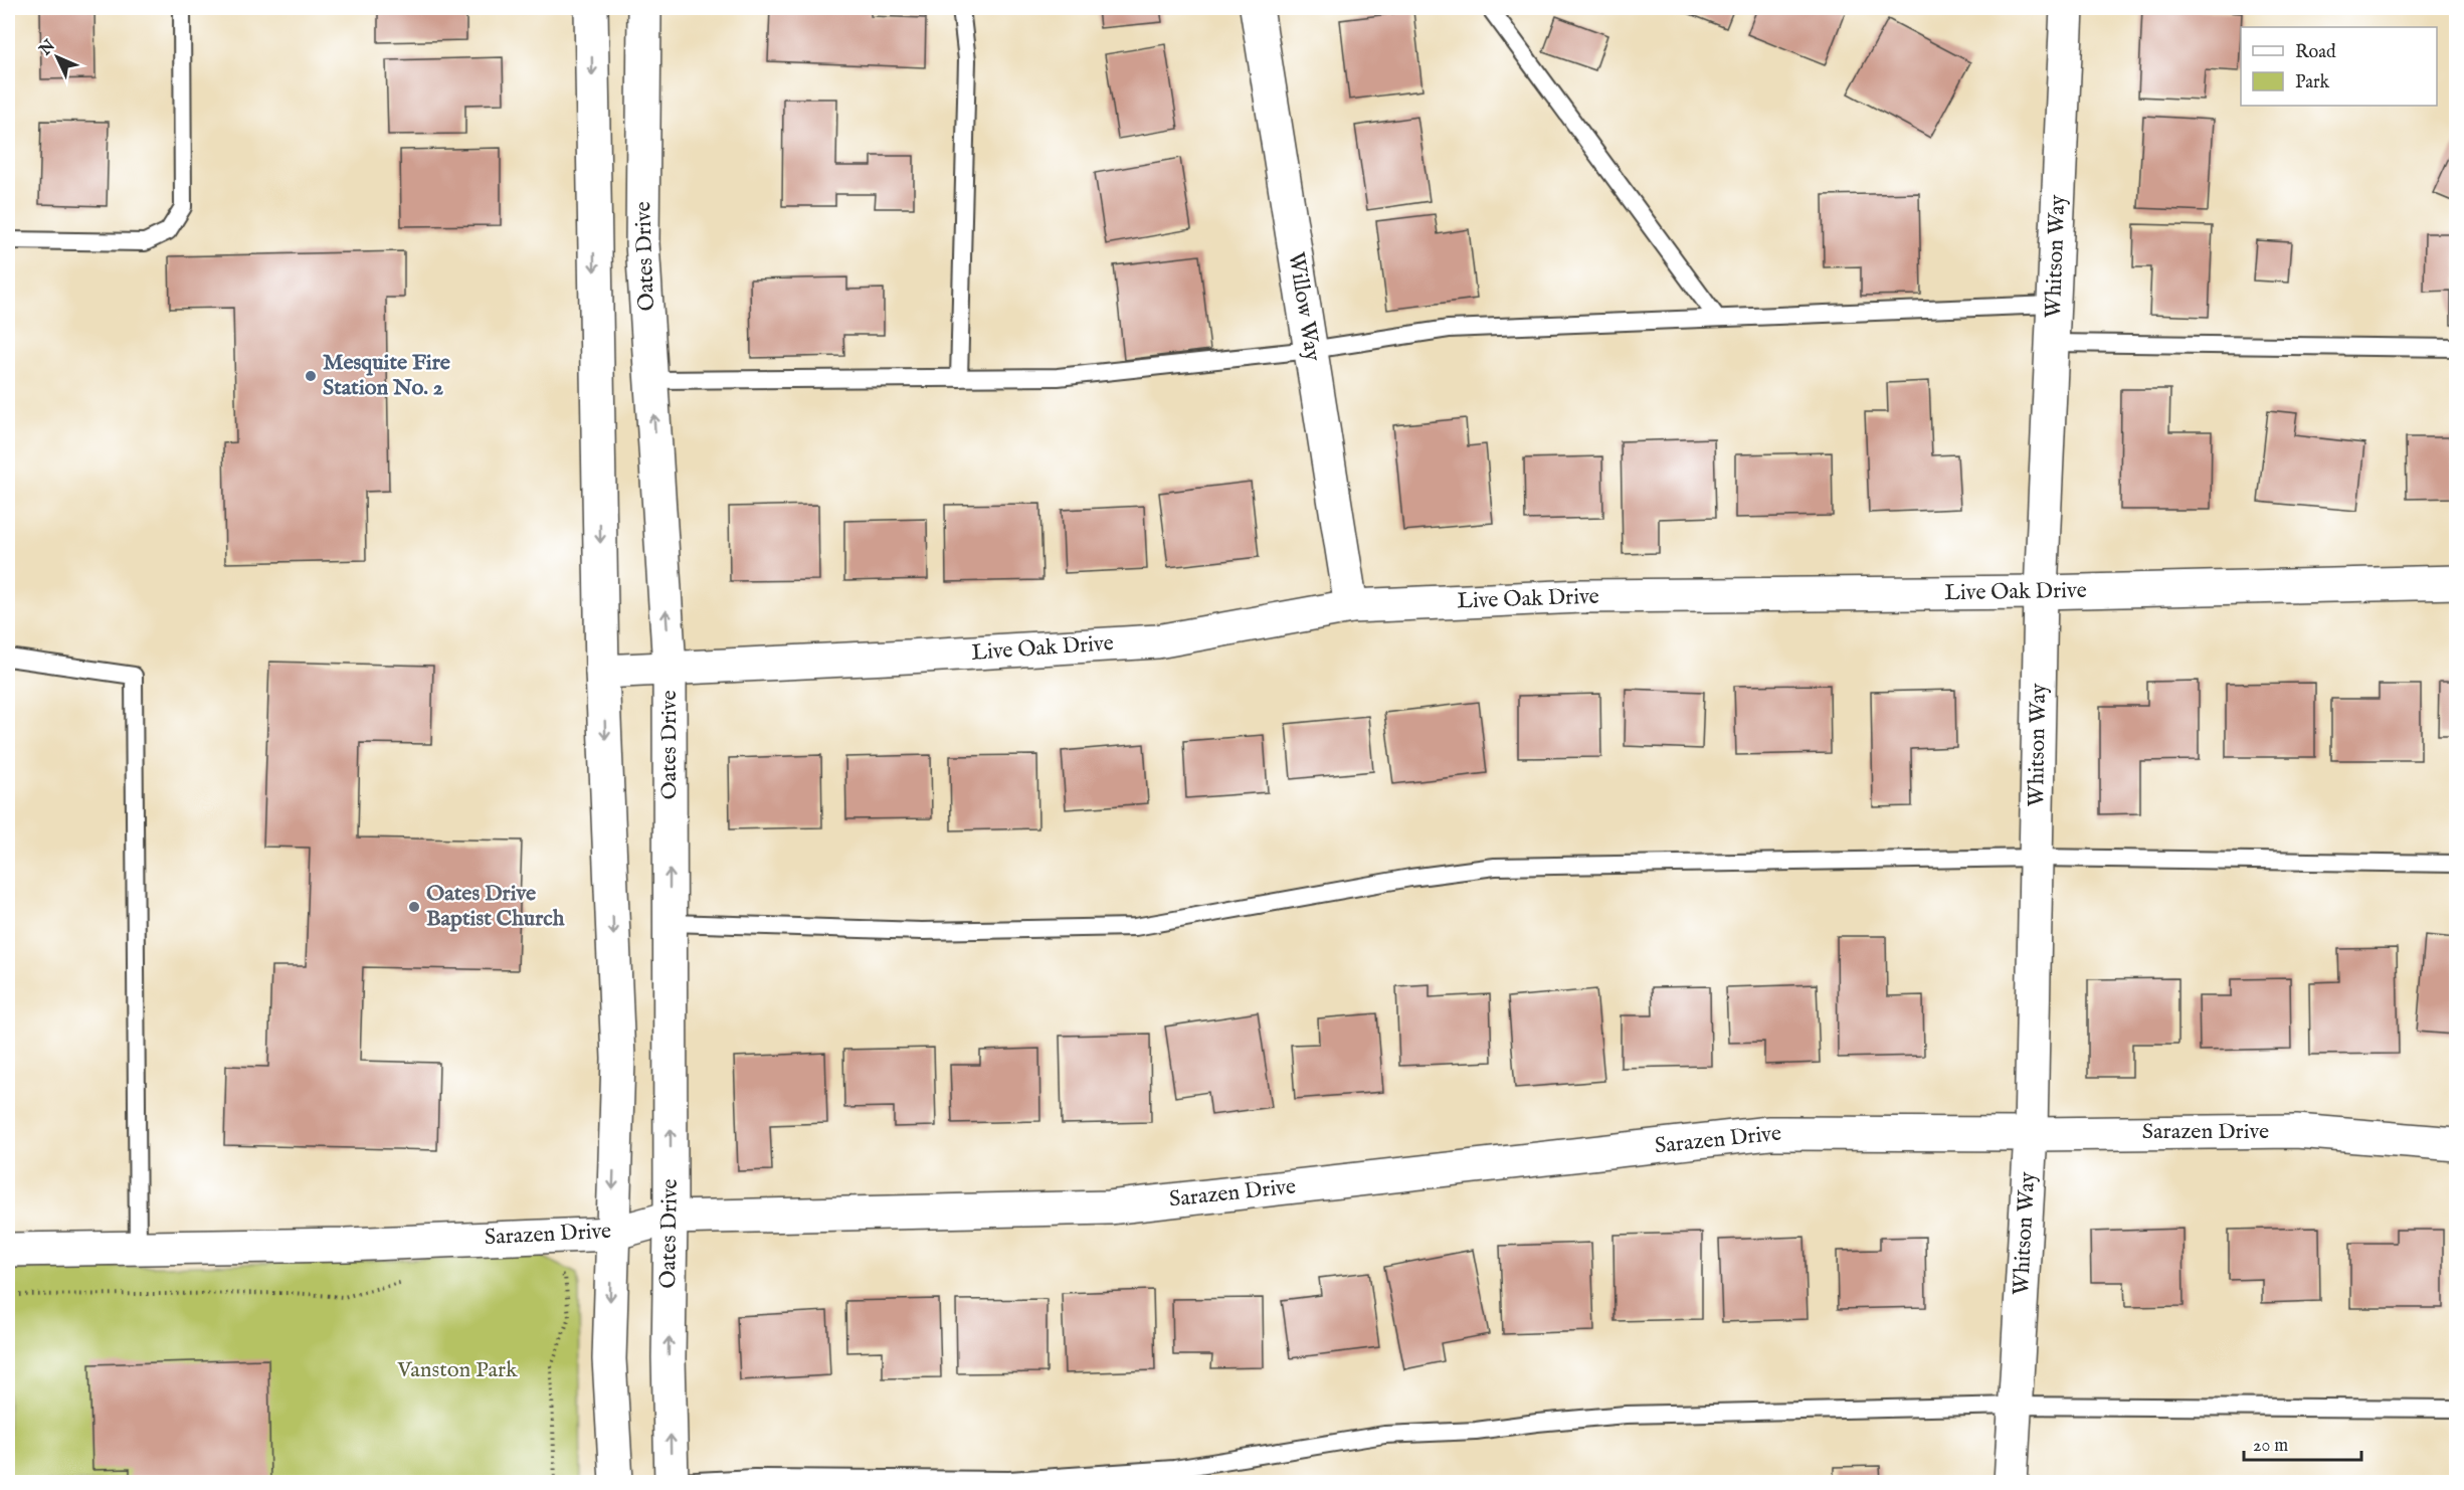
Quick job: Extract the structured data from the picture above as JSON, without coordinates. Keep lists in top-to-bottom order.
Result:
{
  "streets": {
    "street": [
      "Oates Drive",
      "Whitson Way",
      "Willow Way",
      "Live Oak Drive",
      "Sarazen Drive"
    ]
  },
  "crossings": [
    ["Oates Drive", "Live Oak Drive"],
    ["Oates Drive", "Sarazen Drive"],
    ["Whitson Way", "Live Oak Drive"],
    ["Whitson Way", "Sarazen Drive"],
    ["Willow Way", "Live Oak Drive"]
  ],
  "parks": ["Vanston Park"],
  "places": ["Mesquite Fire Station No. 2", "Oates Drive Baptist Church"],
  "legend": ["Road", "Park"],
  "scale_bar": "20 m",
  "north": "top left"
}
